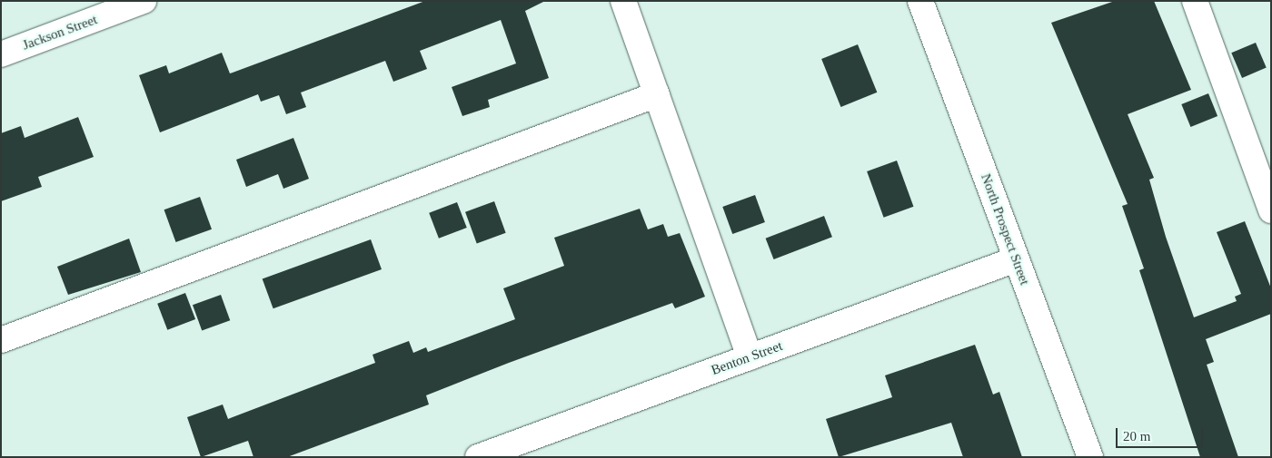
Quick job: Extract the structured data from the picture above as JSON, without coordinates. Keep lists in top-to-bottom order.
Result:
{
  "streets": {
    "street": ["Jackson Street", "North Prospect Street", "Benton Street"]
  },
  "crossings": [
    ["North Prospect Street", "Benton Street"]
  ],
  "scale_bar": "20 m"
}
